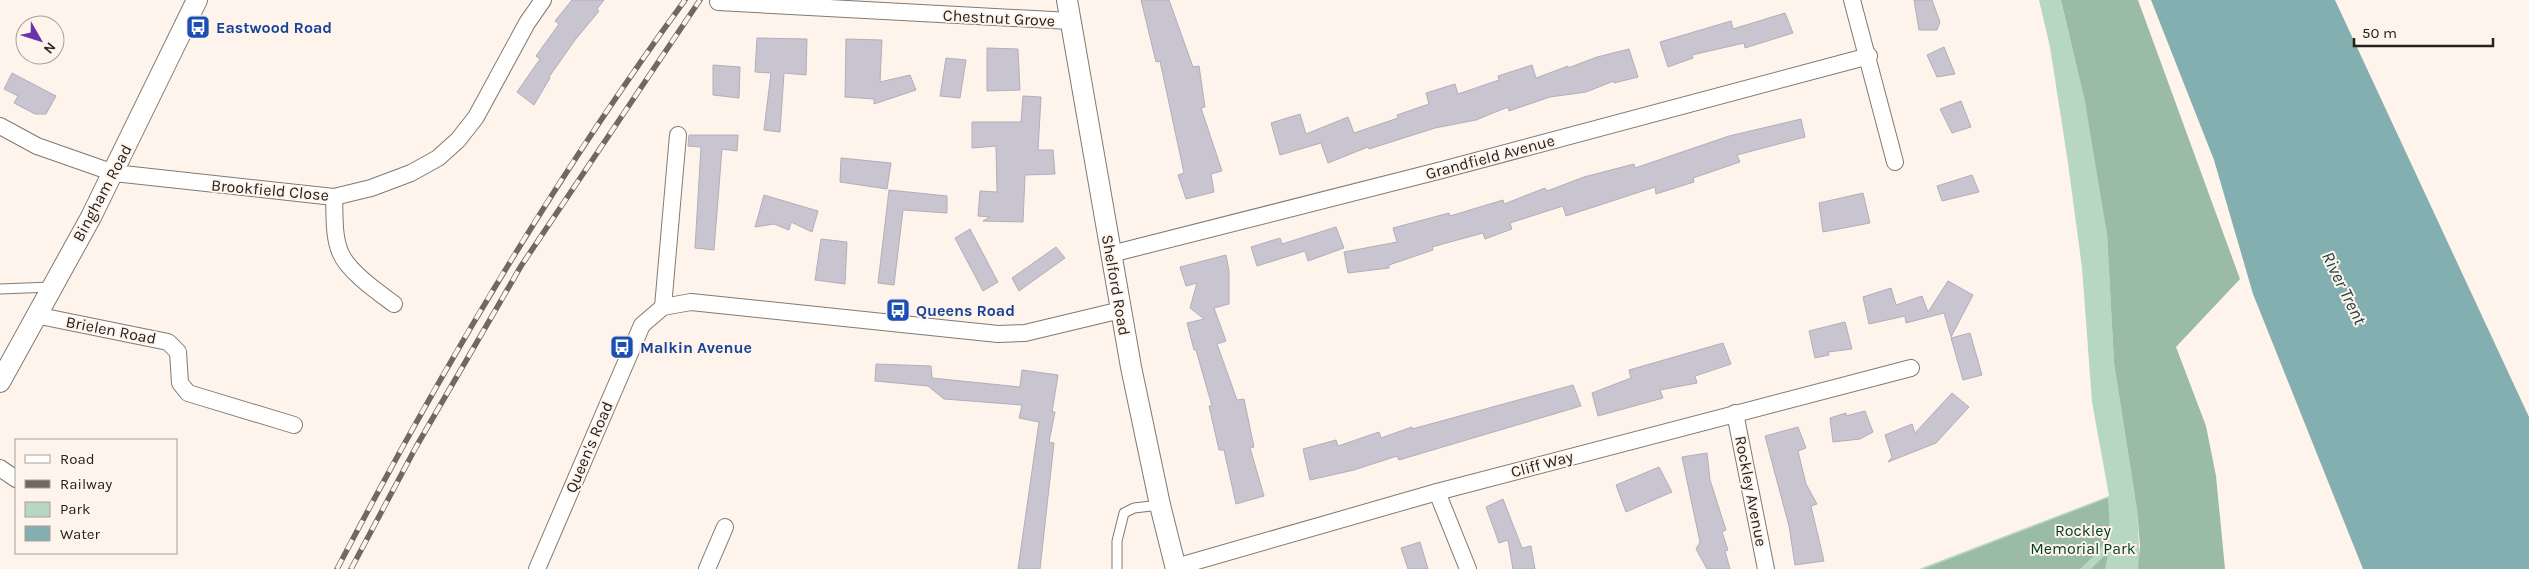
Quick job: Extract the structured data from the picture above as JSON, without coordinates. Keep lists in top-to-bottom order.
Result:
{
  "streets": {
    "street": [
      "Chestnut Grove",
      "Grandfield Avenue",
      "Brookfield Close",
      "Bingham Road",
      "Shelford Road",
      "Brielen Road",
      "Queen's Road",
      "Cliff Way",
      "Rockley Avenue"
    ]
  },
  "crossings": [
    ["Chestnut Grove", "Shelford Road"],
    ["Grandfield Avenue", "Shelford Road"],
    ["Brookfield Close", "Bingham Road"],
    ["Bingham Road", "Brielen Road"],
    ["Shelford Road", "Cliff Way"],
    ["Cliff Way", "Rockley Avenue"]
  ],
  "water": ["River Trent"],
  "parks": ["Rockley Memorial Park"],
  "places": {
    "bus stop": ["Eastwood Road", "Queens Road", "Malkin Avenue"]
  },
  "legend": [
    "Road",
    "Railway",
    "Park",
    "Water"
  ],
  "scale_bar": "50 m",
  "north": "bottom right"
}
